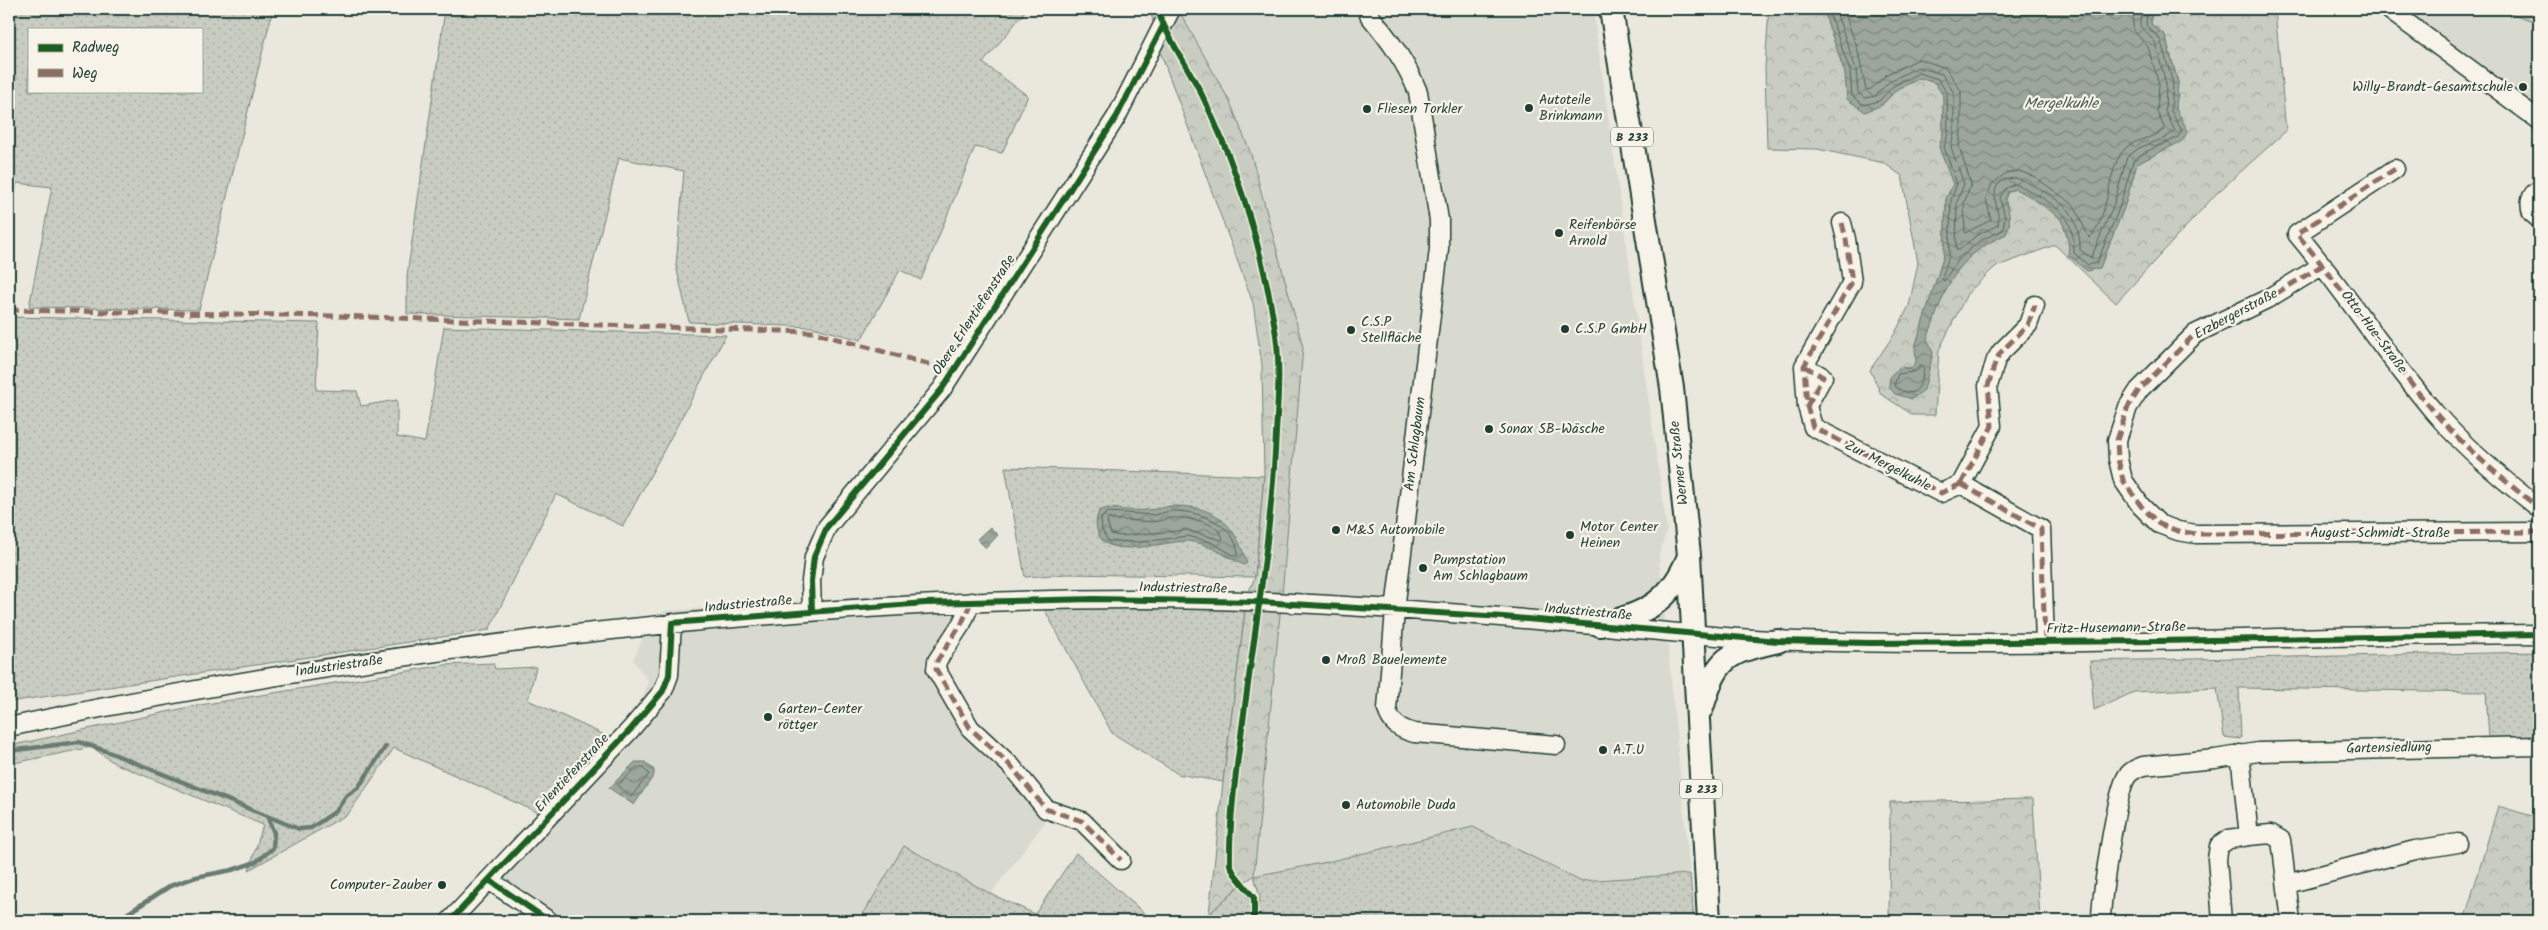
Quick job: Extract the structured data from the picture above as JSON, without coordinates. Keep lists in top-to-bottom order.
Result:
{
  "streets": {
    "main road": ["B 233", "Werner Straße"],
    "street": [
      "Erzbergerstraße",
      "Obere Erlentiefenstraße",
      "Otto-Hue-Straße",
      "Am Schlagbaum",
      "Zur Mergelkuhle",
      "August-Schmidt-Straße",
      "Industriestraße",
      "Fritz-Husemann-Straße",
      "Gartensiedlung",
      "Erlentiefenstraße"
    ]
  },
  "crossings": [
    ["Erzbergerstraße", "Otto-Hue-Straße"],
    ["Erzbergerstraße", "August-Schmidt-Straße"],
    ["Obere Erlentiefenstraße", "Industriestraße"],
    ["Am Schlagbaum", "Industriestraße"],
    ["Werner Straße", "Industriestraße"],
    ["Werner Straße", "Fritz-Husemann-Straße"],
    ["Industriestraße", "Fritz-Husemann-Straße"],
    ["Industriestraße", "Erlentiefenstraße"]
  ],
  "water": ["Mergelkuhle"],
  "places": [
    "Willy-Brandt-Gesamtschule",
    "Autoteile Brinkmann",
    "Fliesen Torkler",
    "Reifenbörse Arnold",
    "C.S.P GmbH",
    "C.S.P Stellfläche",
    "Sonax SB-Wäsche",
    "M&S Automobile",
    "Motor Center Heinen",
    "Pumpstation Am Schlagbaum",
    "Mroß Bauelemente",
    "Garten-Center röttger",
    "A.T.U",
    "Automobile Duda",
    "Computer-Zauber"
  ],
  "legend": ["Radweg", "Weg"]
}
